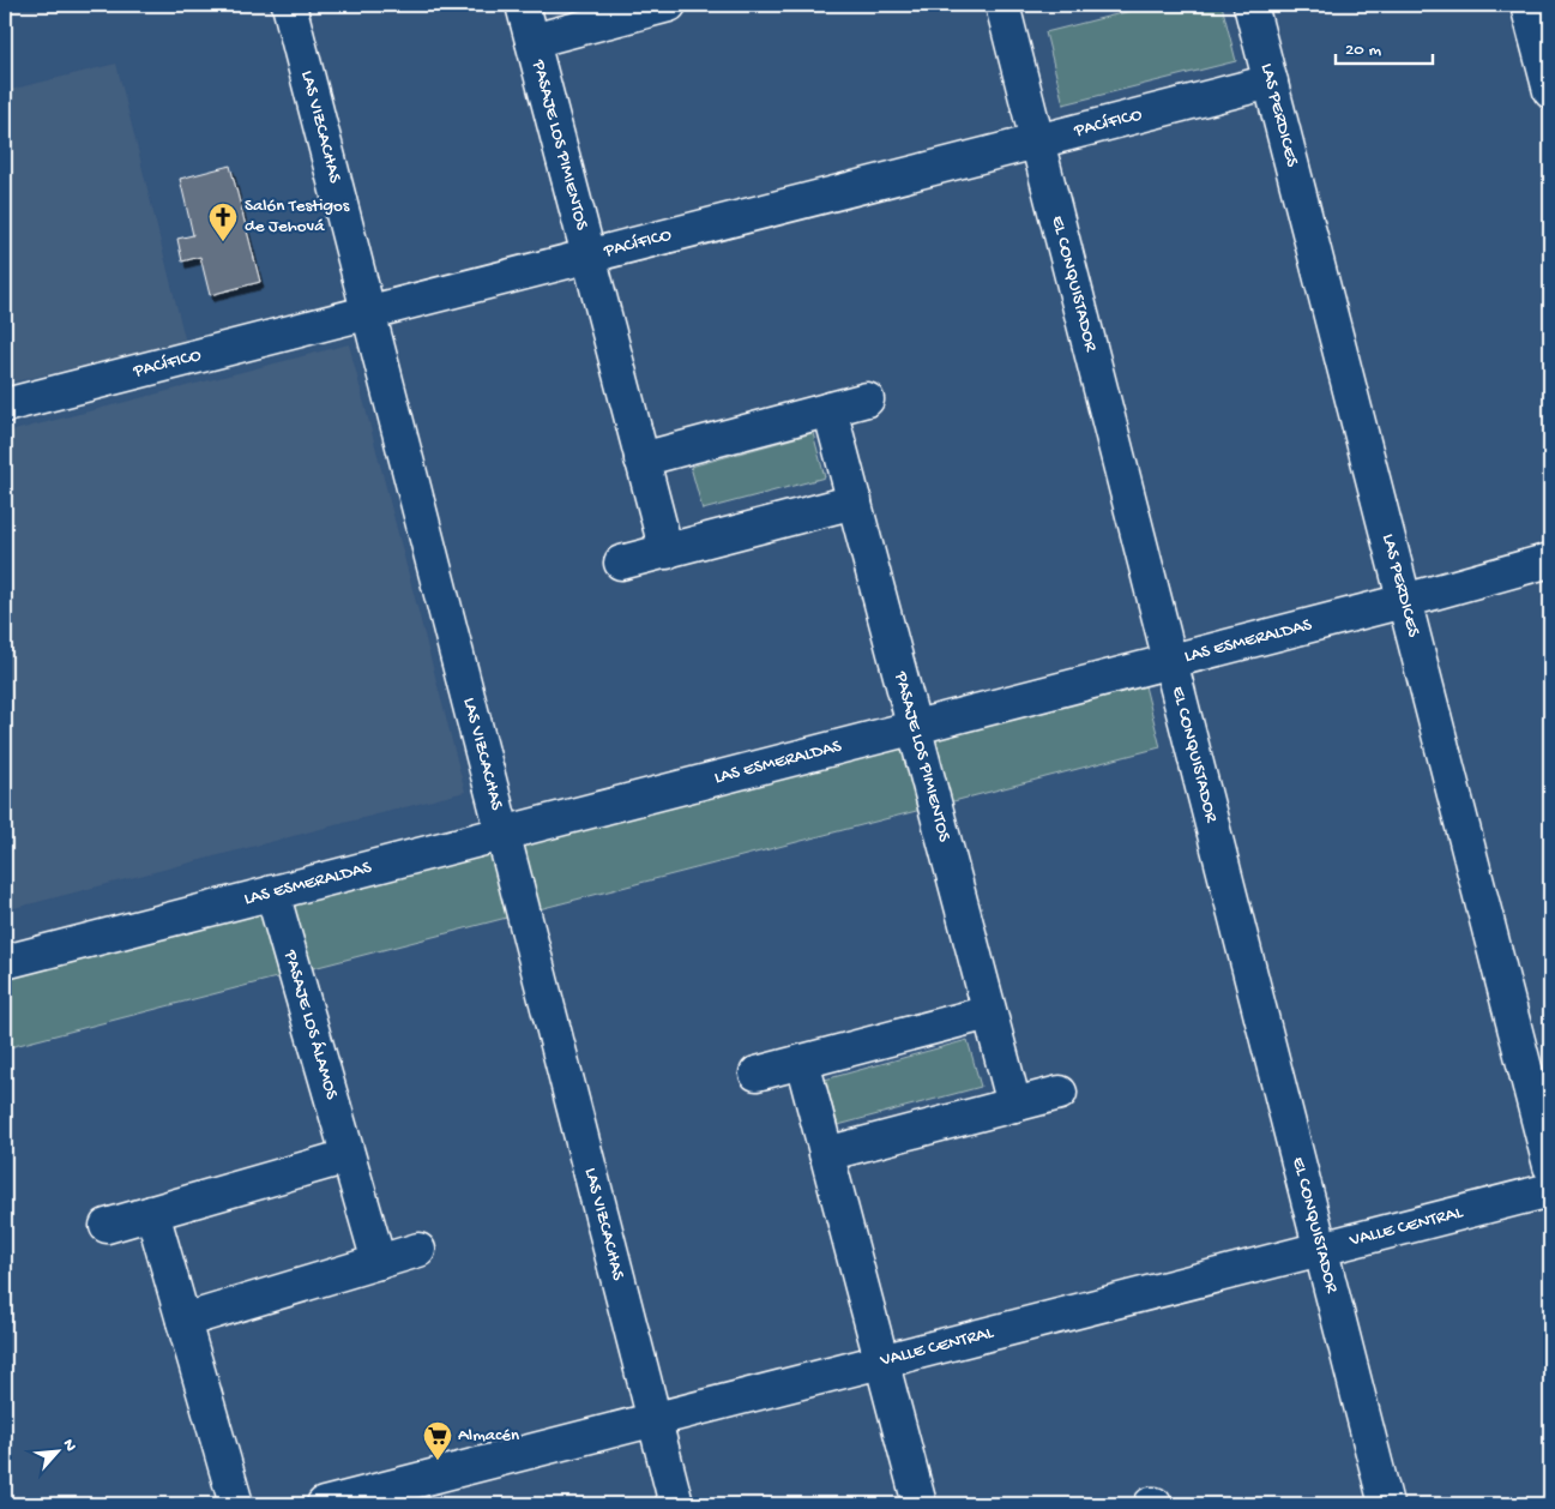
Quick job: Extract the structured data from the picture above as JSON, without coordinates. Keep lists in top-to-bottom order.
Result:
{
  "streets": {
    "street": [
      "LAS PERDICES",
      "PACÍFICO",
      "LAS VIZCACHAS",
      "PASAJE LOS PIMIENTOS",
      "EL CONQUISTADOR",
      "LAS ESMERALDAS",
      "PASAJE LOS ÁLAMOS",
      "VALLE CENTRAL"
    ]
  },
  "crossings": [
    ["LAS PERDICES", "PACÍFICO"],
    ["LAS PERDICES", "LAS ESMERALDAS"],
    ["PACÍFICO", "LAS VIZCACHAS"],
    ["PACÍFICO", "PASAJE LOS PIMIENTOS"],
    ["PACÍFICO", "EL CONQUISTADOR"],
    ["LAS VIZCACHAS", "LAS ESMERALDAS"],
    ["LAS VIZCACHAS", "VALLE CENTRAL"],
    ["PASAJE LOS PIMIENTOS", "LAS ESMERALDAS"],
    ["EL CONQUISTADOR", "LAS ESMERALDAS"],
    ["EL CONQUISTADOR", "VALLE CENTRAL"],
    ["LAS ESMERALDAS", "PASAJE LOS ÁLAMOS"]
  ],
  "places": {
    "church": ["Salón Testigos de Jehová"],
    "supermarket": ["Almacén"]
  },
  "scale_bar": "20 m",
  "north": "top right"
}
